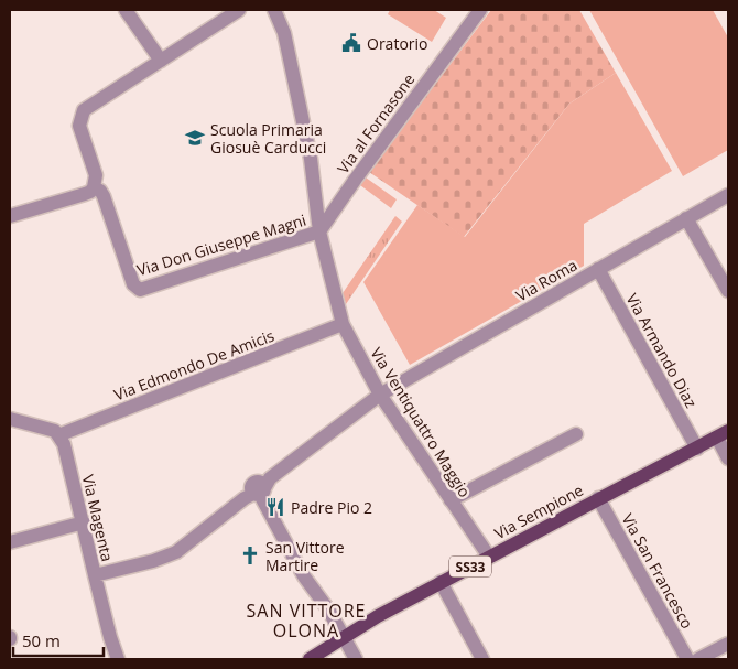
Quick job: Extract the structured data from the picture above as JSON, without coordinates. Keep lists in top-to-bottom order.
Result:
{
  "streets": {
    "main road": ["Via Sempione", "SS33"],
    "street": [
      "Via al Fornasone",
      "Via Don Giuseppe Magni",
      "Via Roma",
      "Via Armando Diaz",
      "Via Edmondo De Amicis",
      "Via Ventiquattro Maggio",
      "Via Magenta",
      "Via San Francesco"
    ]
  },
  "crossings": [
    ["Via al Fornasone", "Via Don Giuseppe Magni"],
    ["Via al Fornasone", "Via Ventiquattro Maggio"],
    ["Via Don Giuseppe Magni", "Via Ventiquattro Maggio"],
    ["Via Roma", "Via Armando Diaz"],
    ["Via Roma", "Via Ventiquattro Maggio"],
    ["Via Roma", "Via Magenta"],
    ["Via Armando Diaz", "Via Sempione"],
    ["Via Edmondo De Amicis", "Via Ventiquattro Maggio"],
    ["Via Edmondo De Amicis", "Via Magenta"],
    ["Via Ventiquattro Maggio", "Via Sempione"],
    ["Via Sempione", "Via San Francesco"]
  ],
  "districts": ["SAN VITTORE OLONA"],
  "places": {
    "public building": ["Oratorio"],
    "school or university": ["Scuola Primaria Giosuè Carducci"],
    "restaurant": ["Padre Pio 2"],
    "church": ["San Vittore Martire"]
  },
  "scale_bar": "50 m"
}
